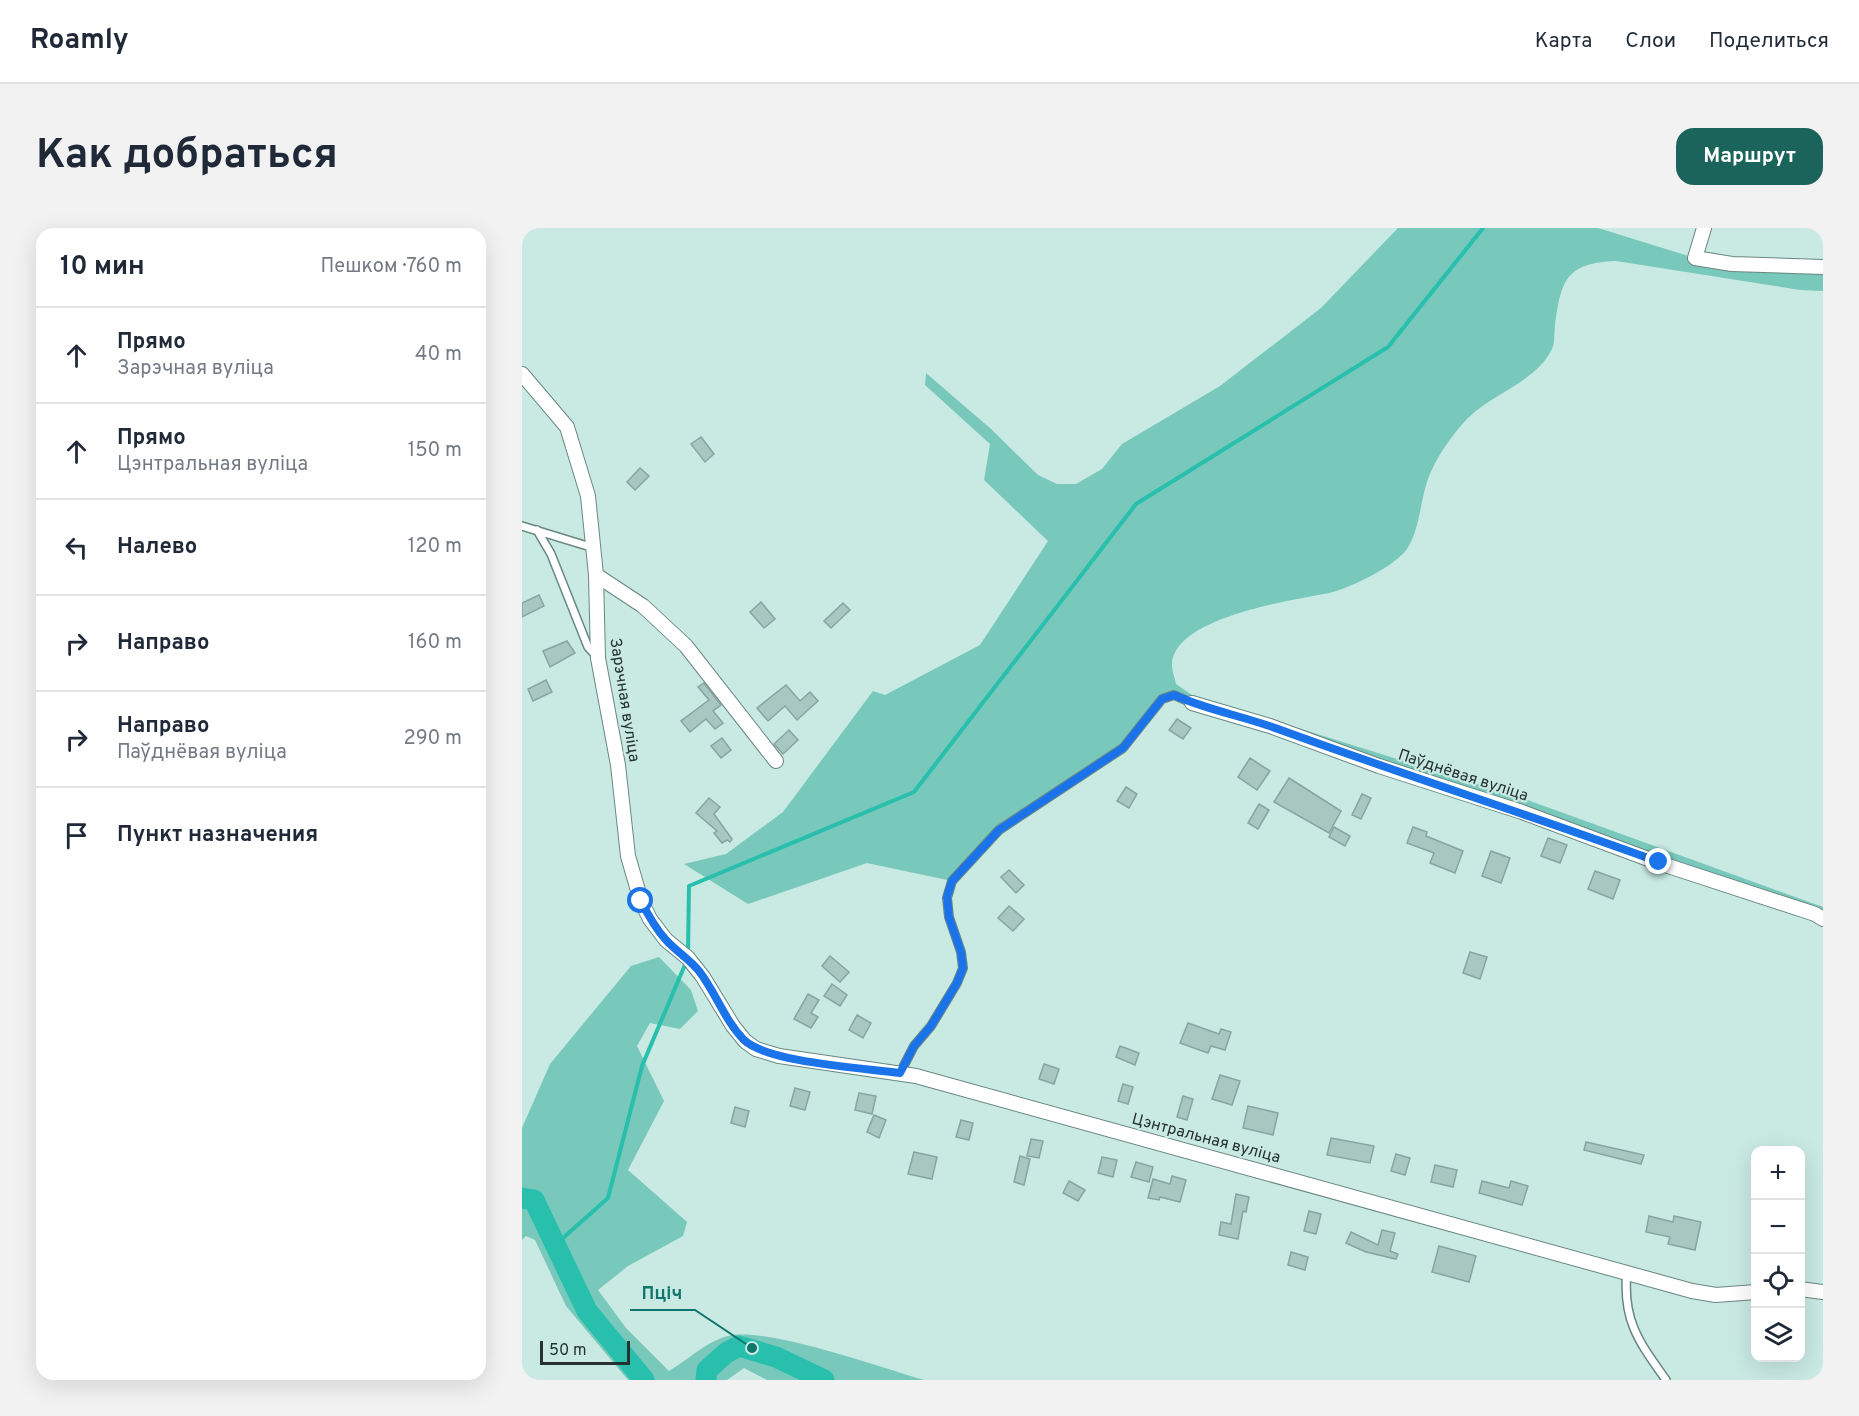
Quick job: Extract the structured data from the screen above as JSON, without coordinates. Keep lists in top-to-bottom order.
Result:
{
  "streets": {
    "street": ["Зарэчная вуліца", "Паўднёвая вуліца", "Цэнтральная вуліца"]
  },
  "crossings": [
    ["Зарэчная вуліца", "Цэнтральная вуліца"]
  ],
  "places": ["Пціч"],
  "scale_bar": "50 m",
  "page": {
    "header": "Roamly",
    "nav": ["Карта", "Слои", "Поделиться"],
    "buttons": "Маршрут",
    "title": "Как добраться",
    "heading": ["10 мин", "Пешком · 760 m"],
    "list": [
      ["Прямо", "Зарэчная вуліца", "40 m"],
      ["Прямо", "Цэнтральная вуліца", "150 m"],
      ["Налево", "120 m"],
      ["Направо", "160 m"],
      ["Направо", "Паўднёвая вуліца", "290 m"],
      "Пункт назначения"
    ],
    "map_buttons": ["+", "−"],
    "scale": "50 m"
  }
}
